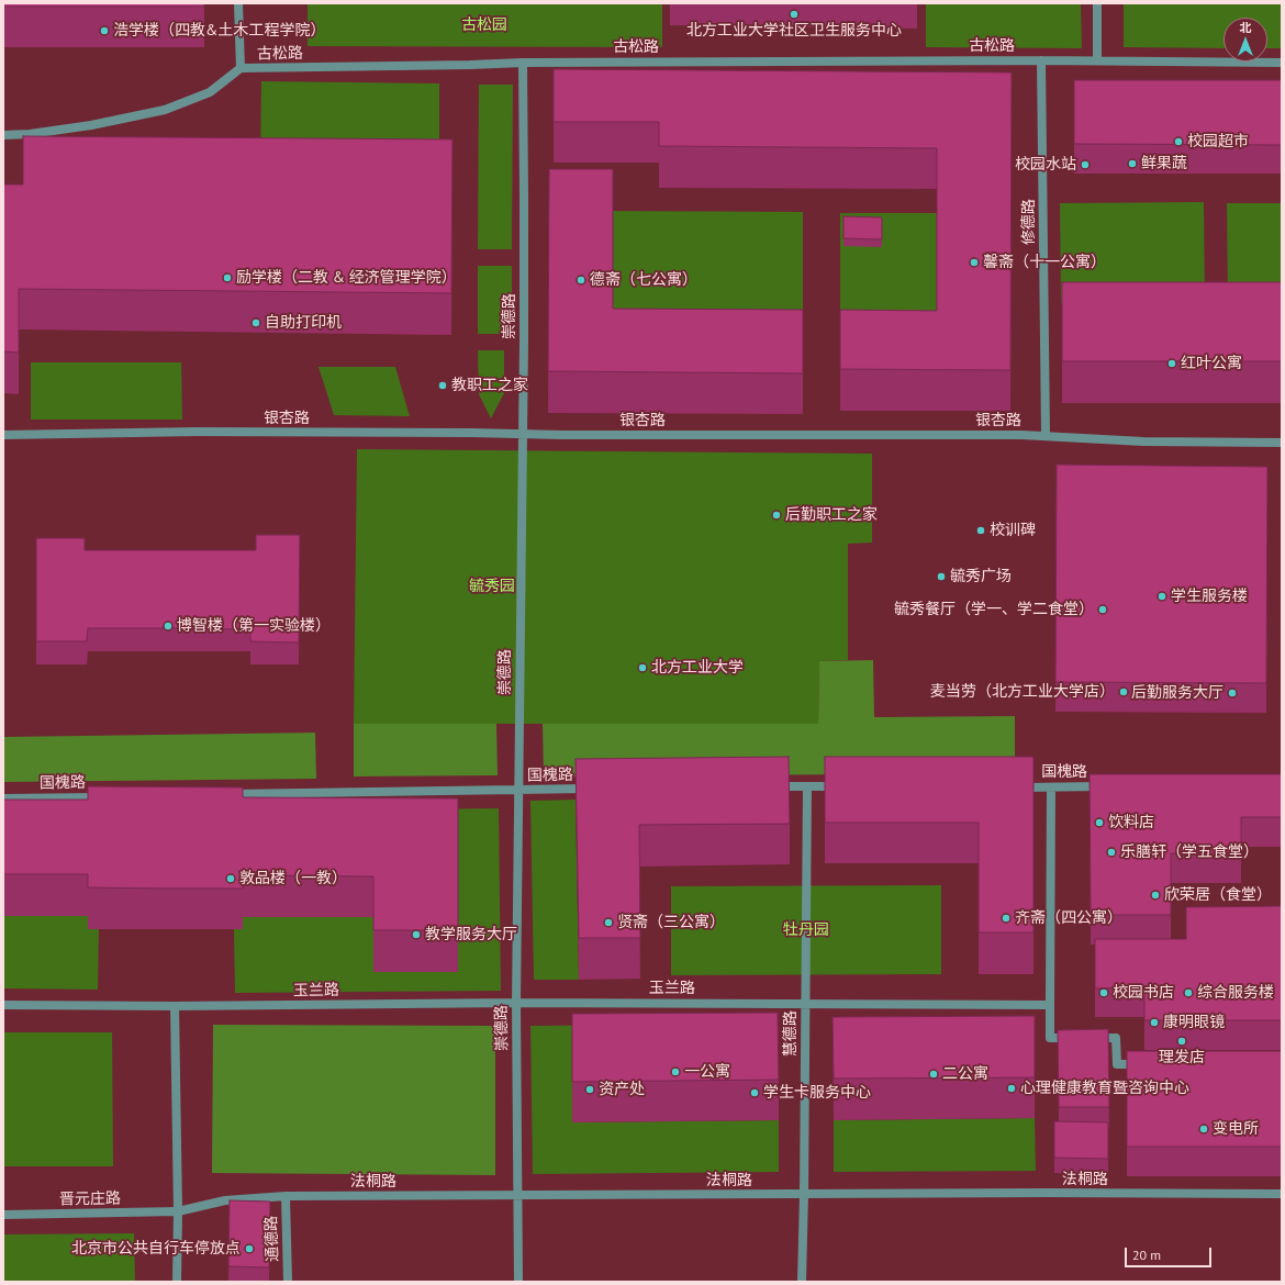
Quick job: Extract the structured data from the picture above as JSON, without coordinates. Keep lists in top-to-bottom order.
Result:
{
  "streets": {
    "street": [
      "古松路",
      "修德路",
      "崇德路",
      "银杏路",
      "国槐路",
      "玉兰路",
      "慧德路",
      "法桐路",
      "晋元庄路",
      "通德路"
    ]
  },
  "crossings": [
    ["古松路", "修德路"],
    ["古松路", "崇德路"],
    ["修德路", "银杏路"],
    ["崇德路", "银杏路"],
    ["崇德路", "国槐路"],
    ["崇德路", "玉兰路"],
    ["崇德路", "法桐路"],
    ["玉兰路", "慧德路"],
    ["慧德路", "法桐路"],
    ["法桐路", "晋元庄路"],
    ["法桐路", "通德路"]
  ],
  "parks": ["古松园", "毓秀园", "牡丹园"],
  "places": [
    "北方工业大学社区卫生服务中心",
    "浩学楼（四教&土木工程学院）",
    "校园超市",
    "鲜果蔬",
    "校园水站",
    "馨斋（十一公寓）",
    "励学楼（二教 & 经济管理学院）",
    "德斋（七公寓）",
    "自助打印机",
    "红叶公寓",
    "教职工之家",
    "后勤职工之家",
    "校训碑",
    "毓秀广场",
    "学生服务楼",
    "毓秀餐厅（学一、学二食堂）",
    "博智楼（第一实验楼）",
    "北方工业大学",
    "麦当劳（北方工业大学店）",
    "后勤服务大厅",
    "饮料店",
    "乐膳轩（学五食堂）",
    "敦品楼（一教）",
    "欣荣居（食堂）",
    "齐斋（四公寓）",
    "贤斋（三公寓）",
    "教学服务大厅",
    "校园书店",
    "综合服务楼",
    "康明眼镜",
    "理发店",
    "一公寓",
    "二公寓",
    "心理健康教育暨咨询中心",
    "资产处",
    "学生卡服务中心",
    "变电所",
    "北京市公共自行车停放点"
  ],
  "scale_bar": "20 m",
  "north": "top"
}
